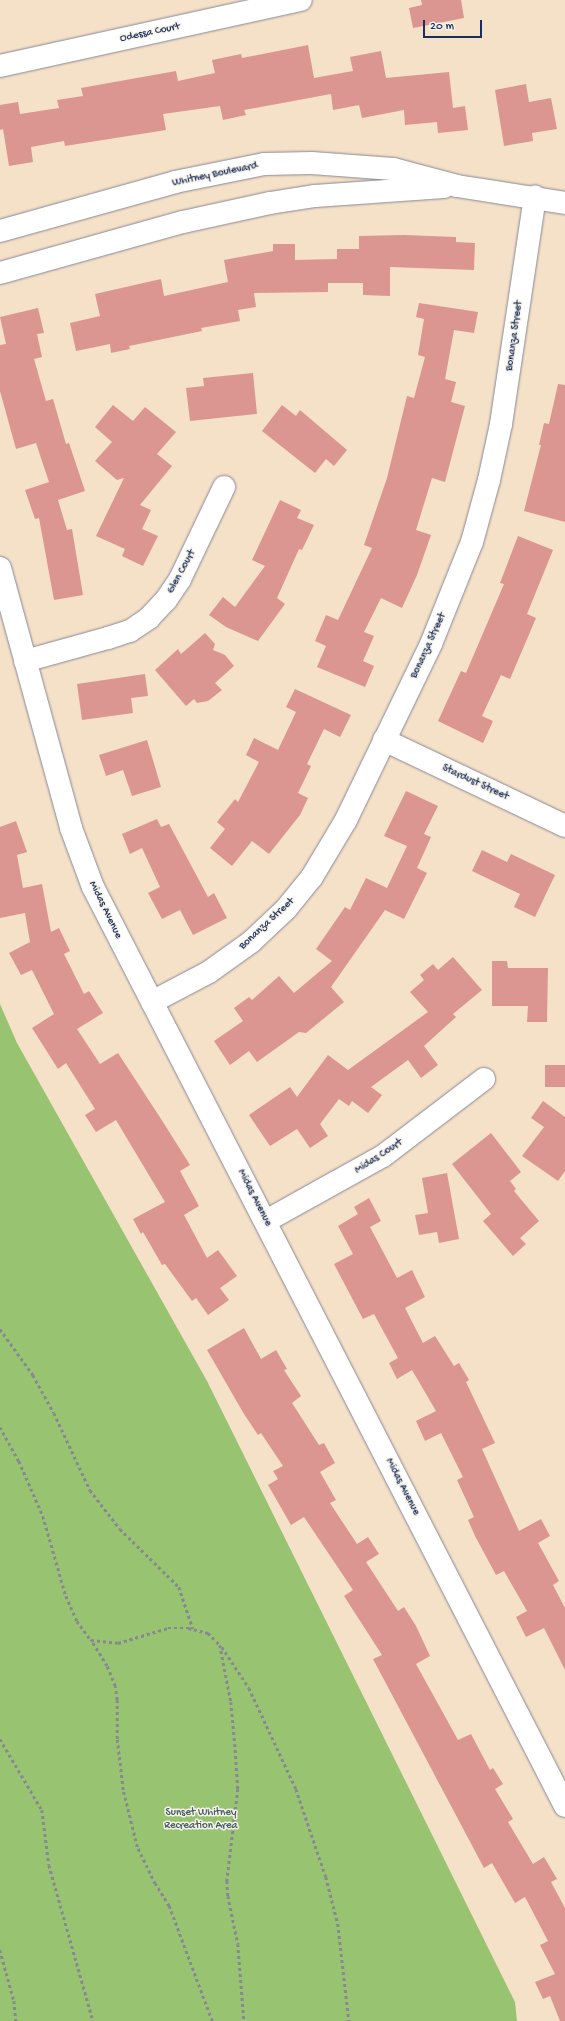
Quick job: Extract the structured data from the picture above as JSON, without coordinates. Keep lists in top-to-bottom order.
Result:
{
  "streets": {
    "street": [
      "Odessa Court",
      "Whitney Boulevard",
      "Bonanza Street",
      "Glen Court",
      "Stardust Street",
      "Midas Avenue",
      "Midas Court"
    ]
  },
  "crossings": [
    ["Whitney Boulevard", "Bonanza Street"],
    ["Bonanza Street", "Stardust Street"],
    ["Bonanza Street", "Midas Avenue"],
    ["Glen Court", "Midas Avenue"],
    ["Midas Avenue", "Midas Court"]
  ],
  "parks": ["Sunset Whitney Recreation Area"],
  "scale_bar": "20 m"
}
